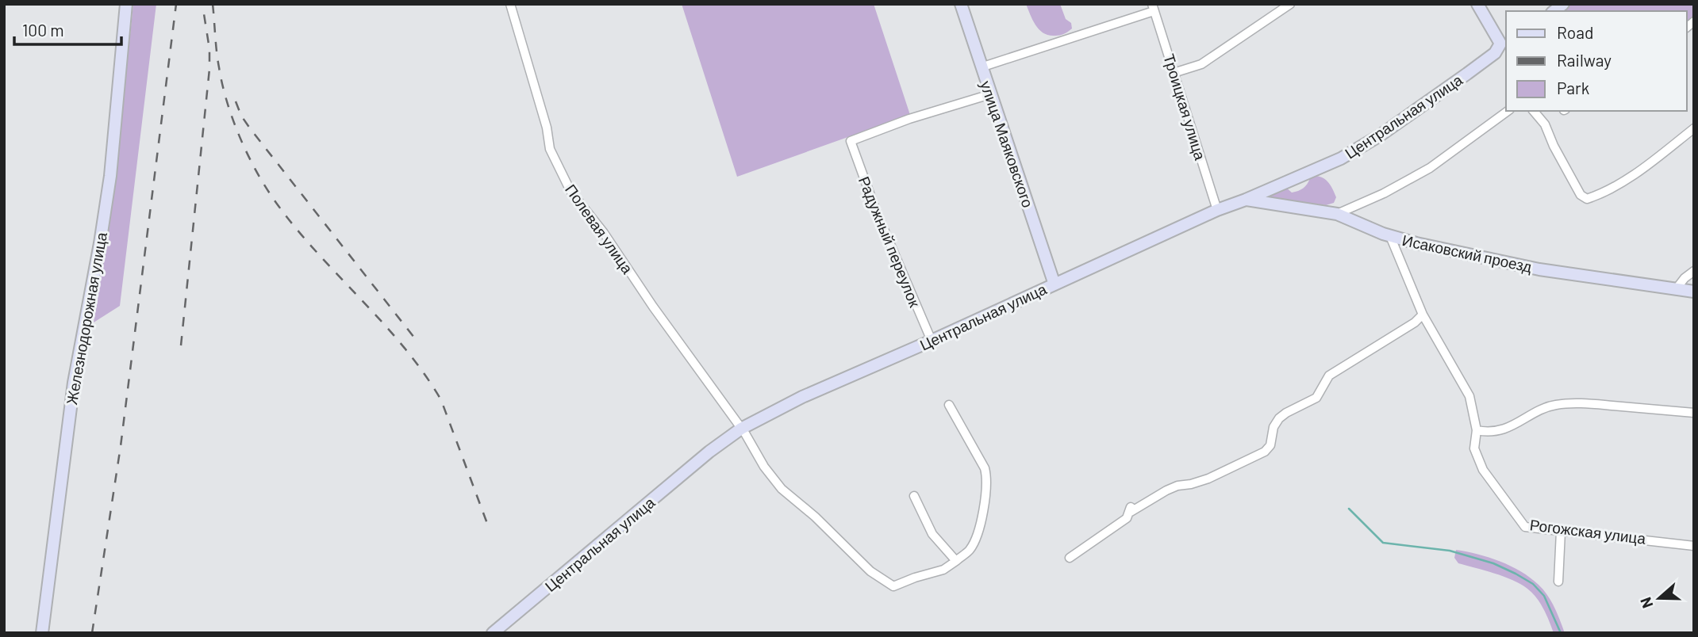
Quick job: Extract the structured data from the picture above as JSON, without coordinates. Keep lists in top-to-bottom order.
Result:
{
  "streets": {
    "main road": [
      "Центральная улица",
      "улица Маяковского",
      "Исаковский проезд",
      "Железнодорожная улица"
    ],
    "street": [
      "Троицкая улица",
      "Полевая улица",
      "Радужный переулок",
      "Рогожская улица"
    ]
  },
  "crossings": [
    ["Троицкая улица", "Центральная улица"],
    ["Центральная улица", "улица Маяковского"],
    ["Центральная улица", "Полевая улица"],
    ["Центральная улица", "Радужный переулок"],
    ["Центральная улица", "Исаковский проезд"],
    ["улица Маяковского", "Радужный переулок"],
    ["Исаковский проезд", "Рогожская улица"]
  ],
  "legend": ["Road", "Railway", "Park"],
  "scale_bar": "100 m",
  "north": "left"
}
